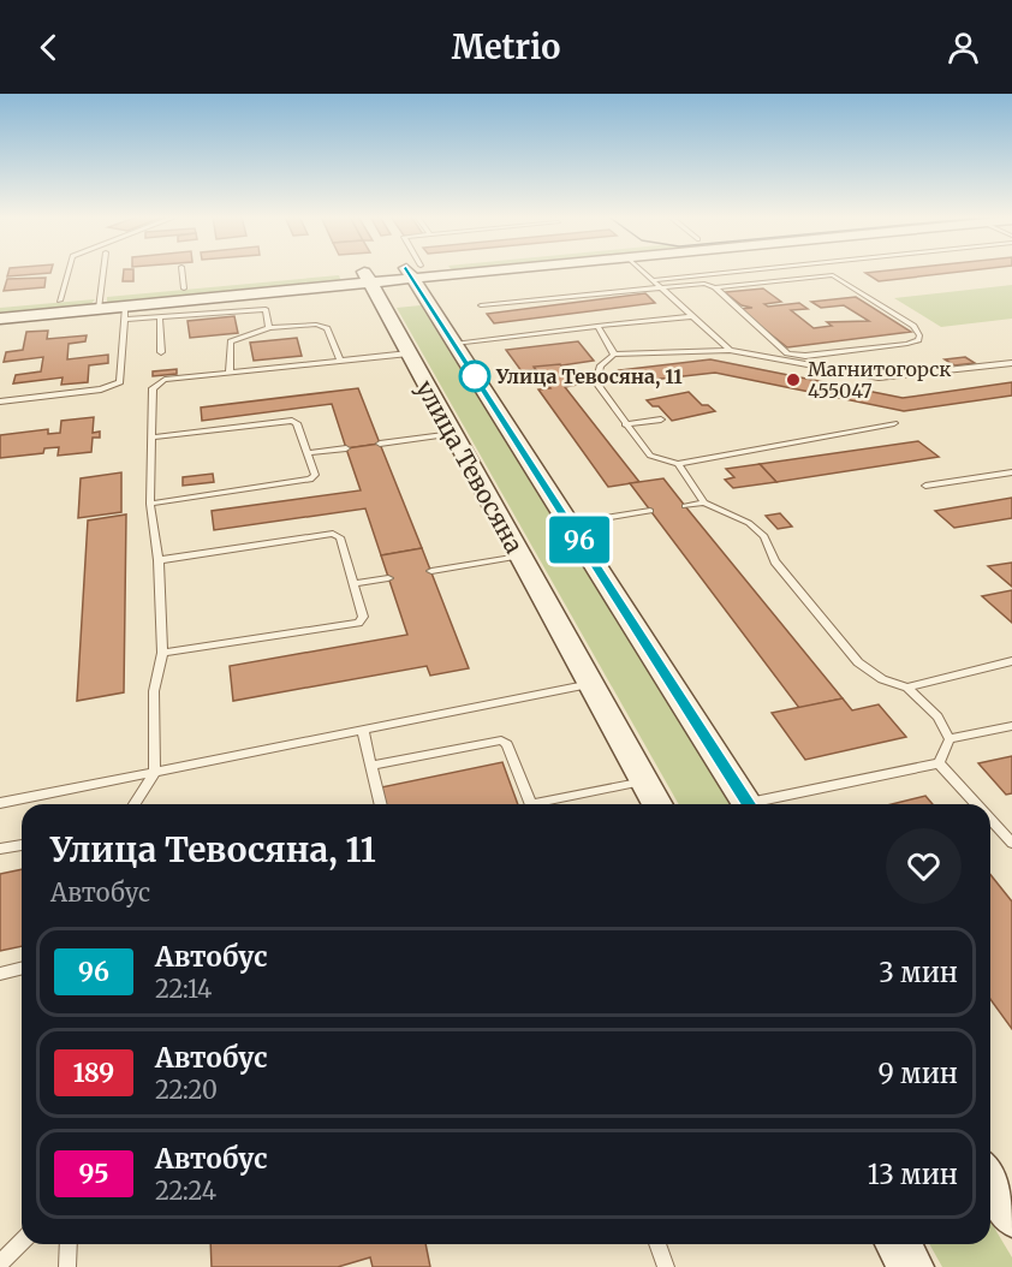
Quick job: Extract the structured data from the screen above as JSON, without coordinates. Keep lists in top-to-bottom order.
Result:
{
  "streets": {
    "main road": ["улица Тевосяна"]
  },
  "places": ["Улица Тевосяна, 11", "Магнитогорск 455047"],
  "lines": ["bus line 96"],
  "page": {
    "header": "Metrio",
    "on_map": "96",
    "heading": ["Улица Тевосяна, 11", "Автобус"],
    "list": [
      {
        "mark": "96",
        "name": "Автобус",
        "note": "22:14",
        "value": "3 мин"
      },
      {
        "mark": "189",
        "name": "Автобус",
        "note": "22:20",
        "value": "9 мин"
      },
      {
        "mark": "95",
        "name": "Автобус",
        "note": "22:24",
        "value": "13 мин"
      }
    ]
  }
}
